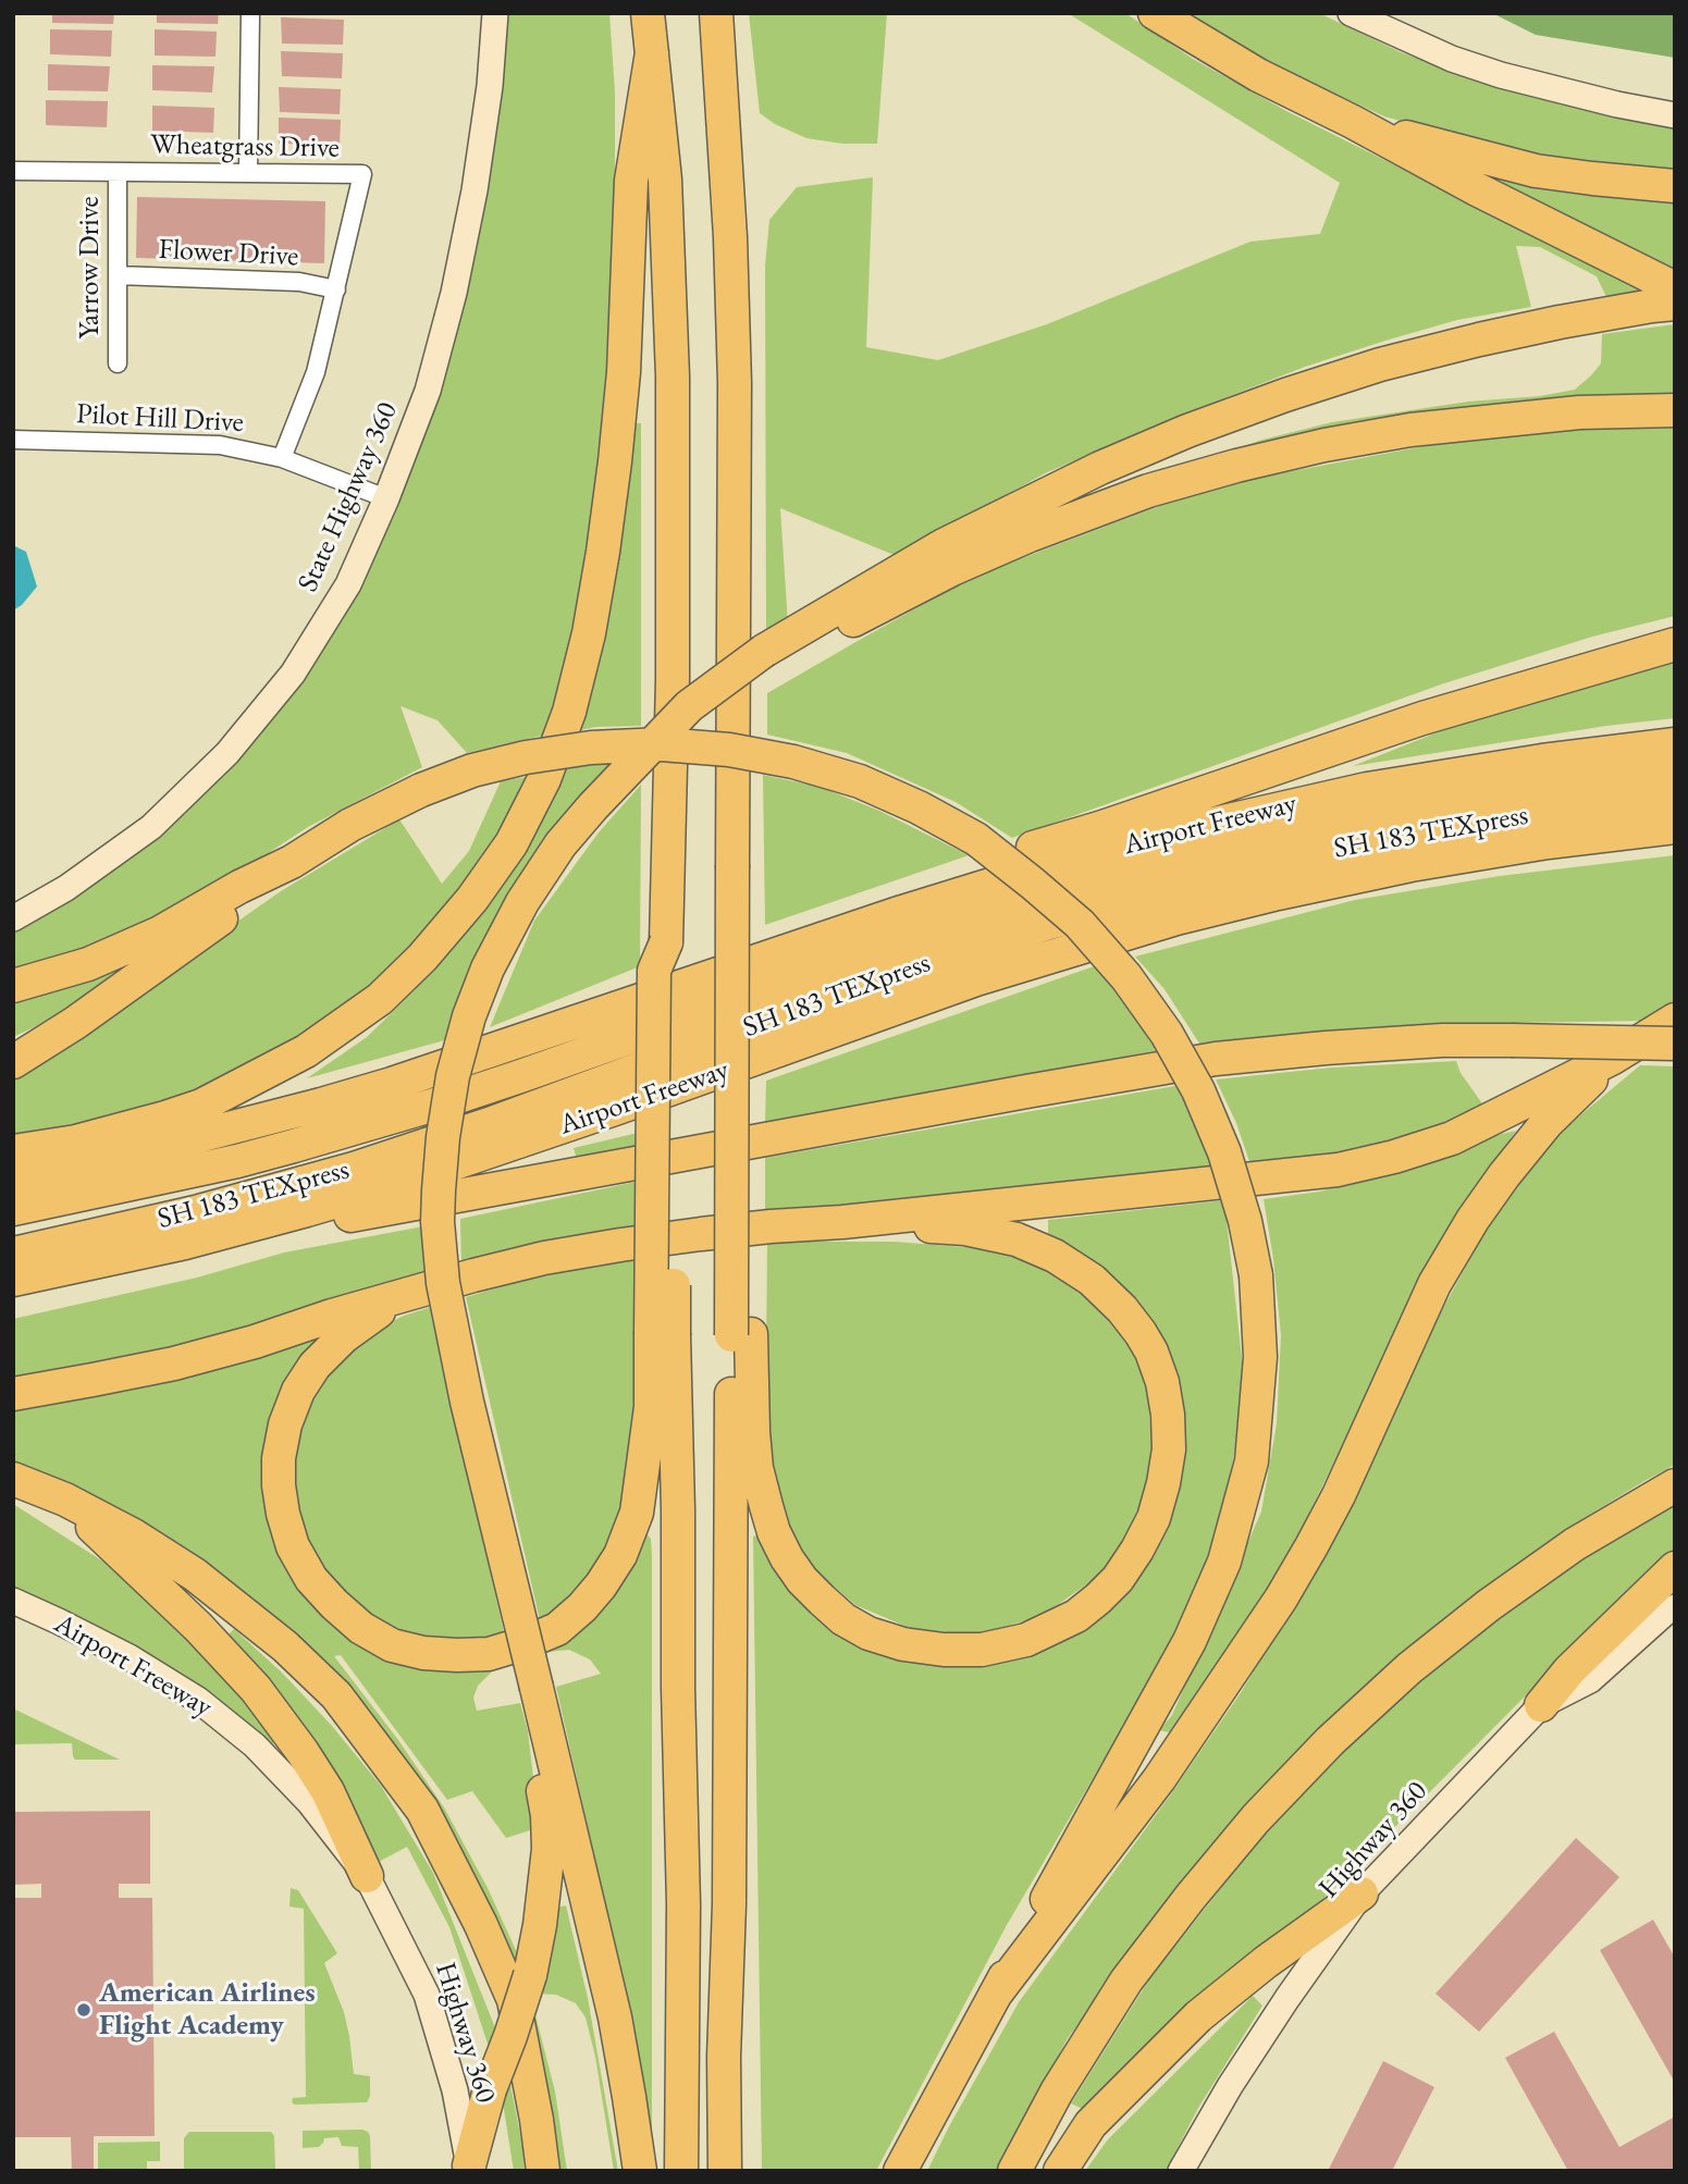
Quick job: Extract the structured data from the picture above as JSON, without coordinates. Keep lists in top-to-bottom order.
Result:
{
  "streets": {
    "highway": ["Airport Freeway", "SH 183 TEXpress"],
    "main road": ["State Highway 360", "Highway 360"],
    "street": [
      "Wheatgrass Drive",
      "Flower Drive",
      "Yarrow Drive",
      "Pilot Hill Drive"
    ]
  },
  "crossings": [
    ["Wheatgrass Drive", "Flower Drive"],
    ["Wheatgrass Drive", "Yarrow Drive"],
    ["Wheatgrass Drive", "Pilot Hill Drive"],
    ["Flower Drive", "Yarrow Drive"],
    ["Pilot Hill Drive", "State Highway 360"],
    ["Airport Freeway", "Highway 360"]
  ],
  "places": ["American Airlines Flight Academy"]
}
